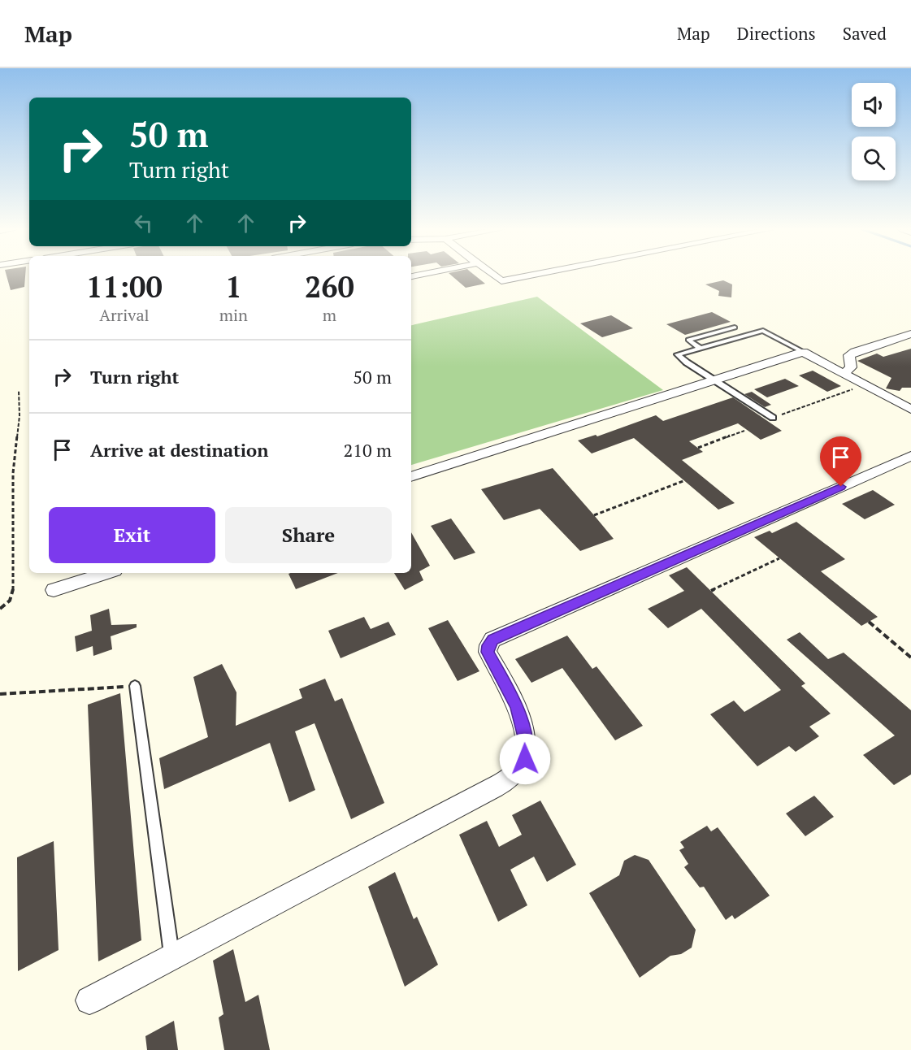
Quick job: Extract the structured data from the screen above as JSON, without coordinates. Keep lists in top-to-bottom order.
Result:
{
  "page": {
    "header": "Map",
    "nav": ["Map", "Directions", "Saved"],
    "turn": ["50 m", "Turn right"],
    "eta": [
      "11:00",
      "Arrival",
      "1",
      "min",
      "260",
      "m"
    ],
    "list": [
      {
        "name": "Turn right",
        "value": "50 m"
      },
      {
        "name": "Arrive at destination",
        "value": "210 m"
      }
    ],
    "buttons": ["Exit", "Share"]
  }
}
